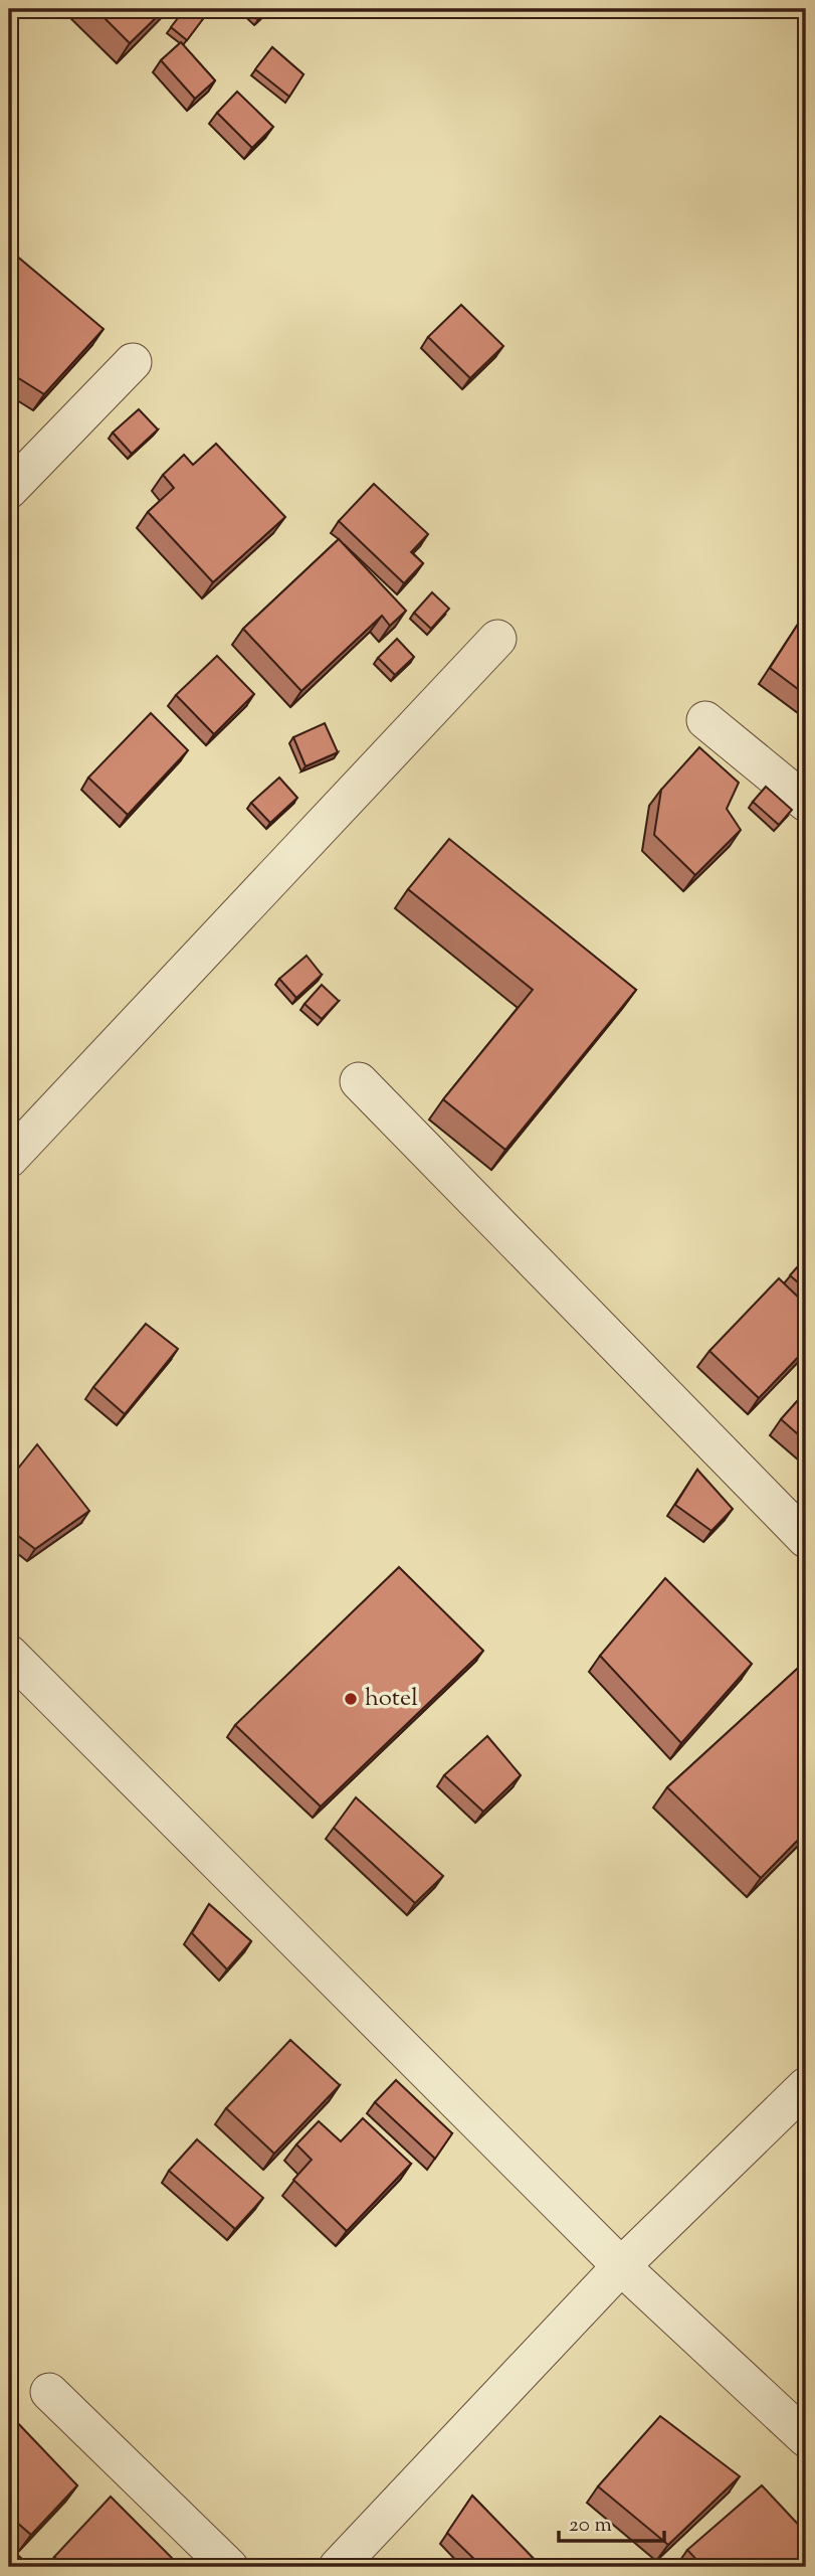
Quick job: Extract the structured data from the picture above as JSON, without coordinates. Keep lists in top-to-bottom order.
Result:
{
  "places": ["hotel"],
  "scale_bar": "20 m"
}
